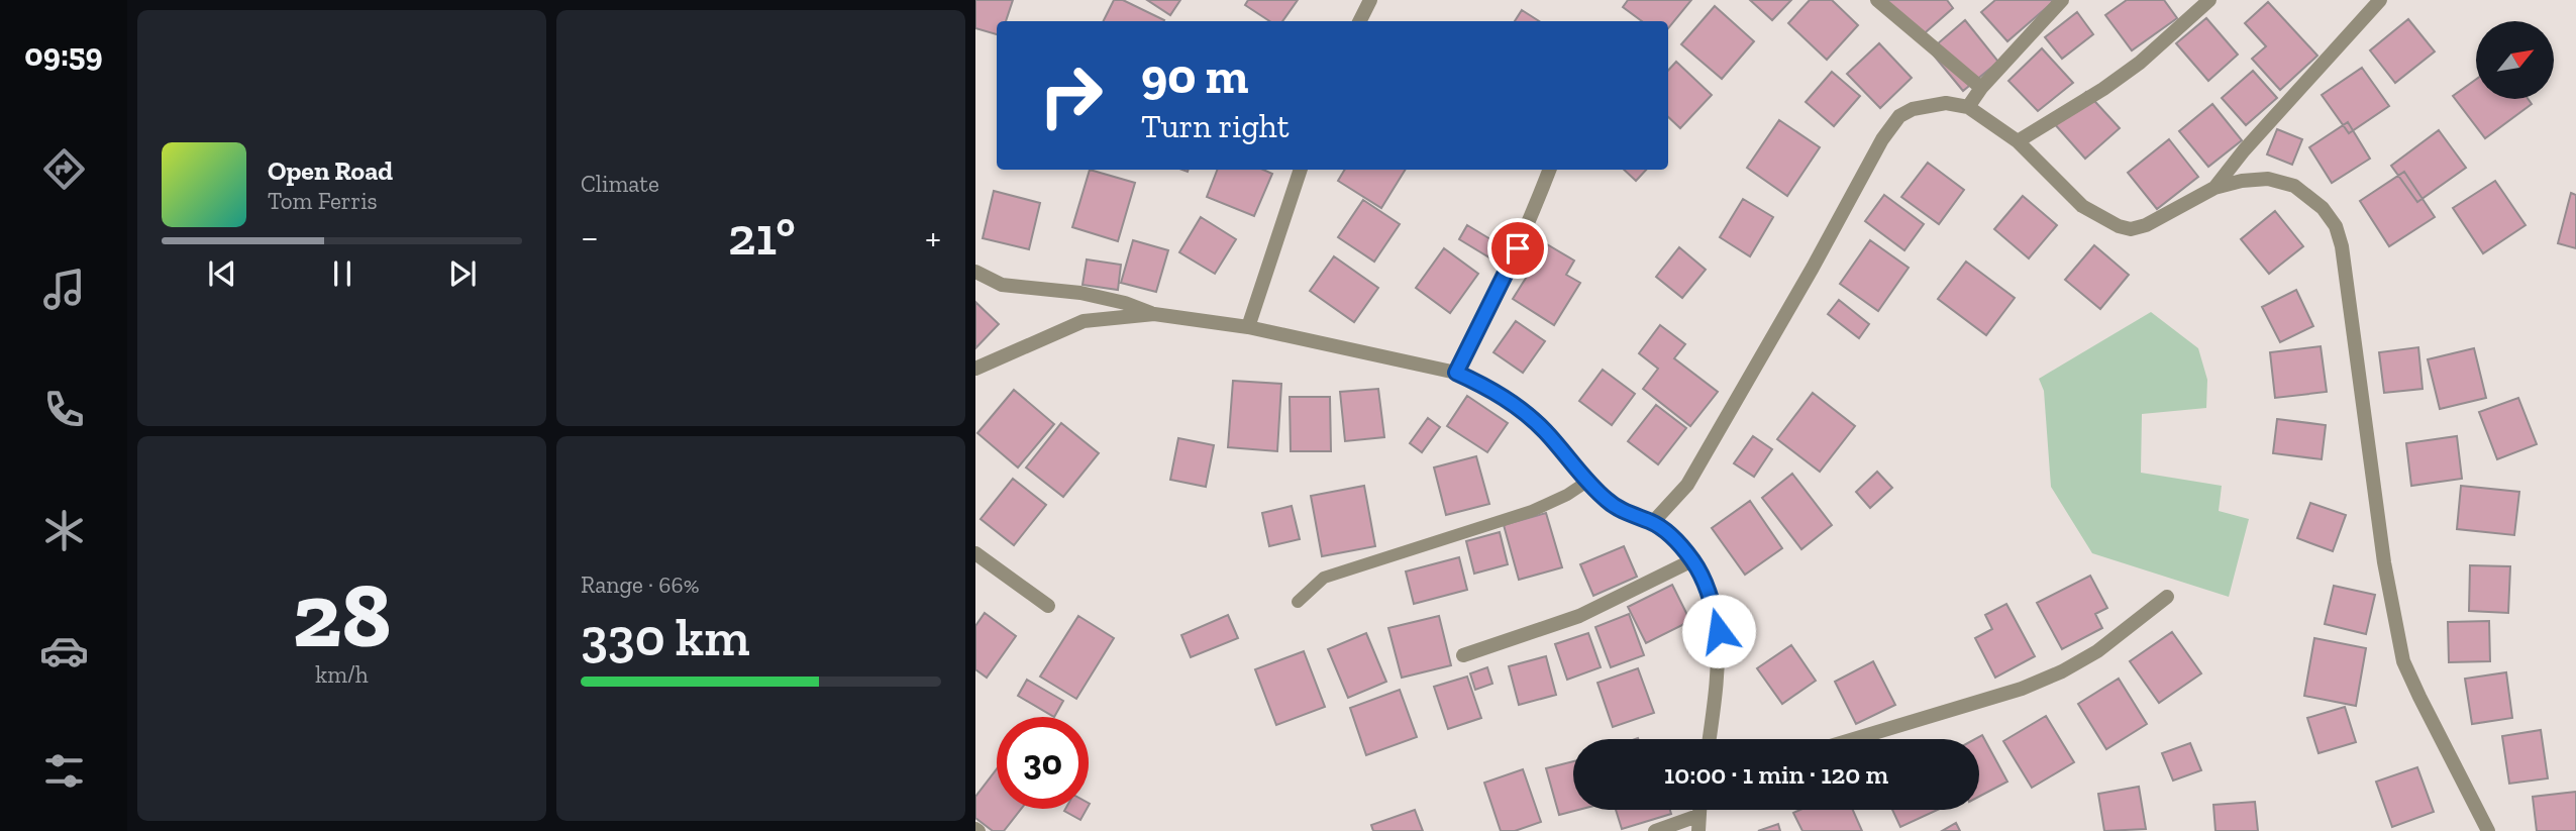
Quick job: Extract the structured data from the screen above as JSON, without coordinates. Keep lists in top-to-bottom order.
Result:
{
  "north": "top right",
  "page": {
    "tabs": "09:59",
    "tile": [
      "Climate",
      ["28", "km/h"],
      ["Range · 66%", "330 km"]
    ],
    "turn": ["90 m", "Turn right"],
    "song": ["Open Road", "Tom Ferris"],
    "heat": ["−", "21°", "+"],
    "limit": "30",
    "trip": "10:00 · 1 min · 120 m"
  }
}
